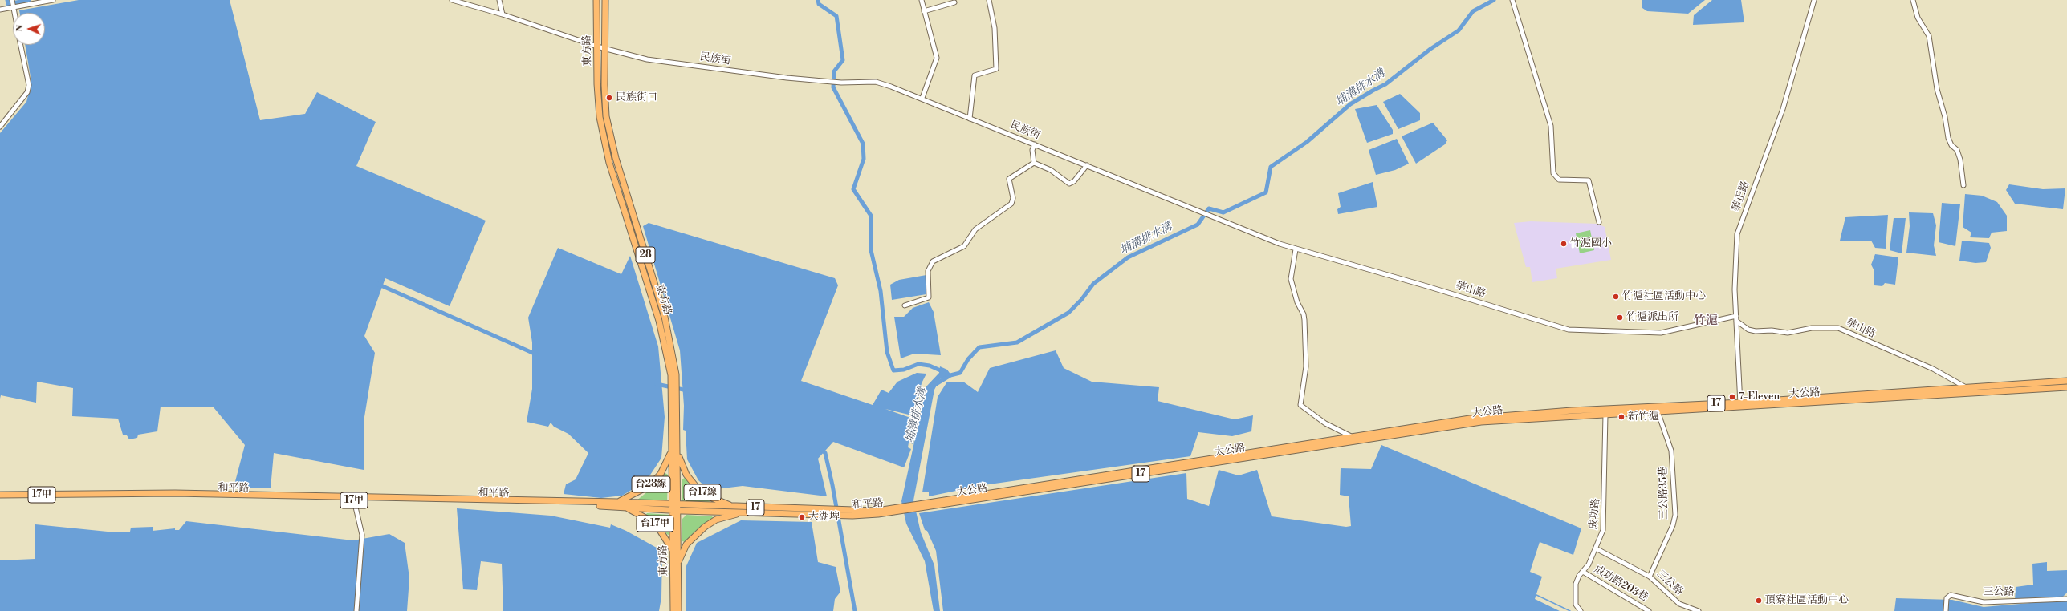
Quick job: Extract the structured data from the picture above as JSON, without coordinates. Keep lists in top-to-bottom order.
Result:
{
  "streets": {
    "main road": [
      "東方路",
      "28",
      "大公路",
      "17",
      "台28線",
      "和平路",
      "台17線",
      "17甲",
      "台17甲"
    ],
    "street": [
      "民族街",
      "華正路",
      "華山路",
      "三公路35巷",
      "成功路",
      "三公路",
      "成功路203巷"
    ]
  },
  "crossings": [
    ["東方路", "民族街"],
    ["東方路", "台28線"],
    ["東方路", "和平路"],
    ["東方路", "台17線"],
    ["東方路", "台17甲"],
    ["民族街", "華山路"],
    ["華正路", "華山路"],
    ["華正路", "大公路"],
    ["華山路", "大公路"],
    ["大公路", "和平路"],
    ["大公路", "三公路35巷"],
    ["大公路", "成功路"],
    ["台28線", "和平路"],
    ["台28線", "台17線"],
    ["和平路", "台17線"],
    ["和平路", "台17甲"],
    ["三公路35巷", "三公路"],
    ["成功路", "三公路"],
    ["成功路", "成功路203巷"]
  ],
  "districts": ["竹滬"],
  "water": ["埔溝排水溝"],
  "places": [
    "民族街口",
    "竹滬國小",
    "竹滬社區活動中心",
    "竹滬派出所",
    "7-Eleven",
    "新竹滬",
    "大湖埤",
    "頂寮社區活動中心"
  ],
  "north": "left"
}
